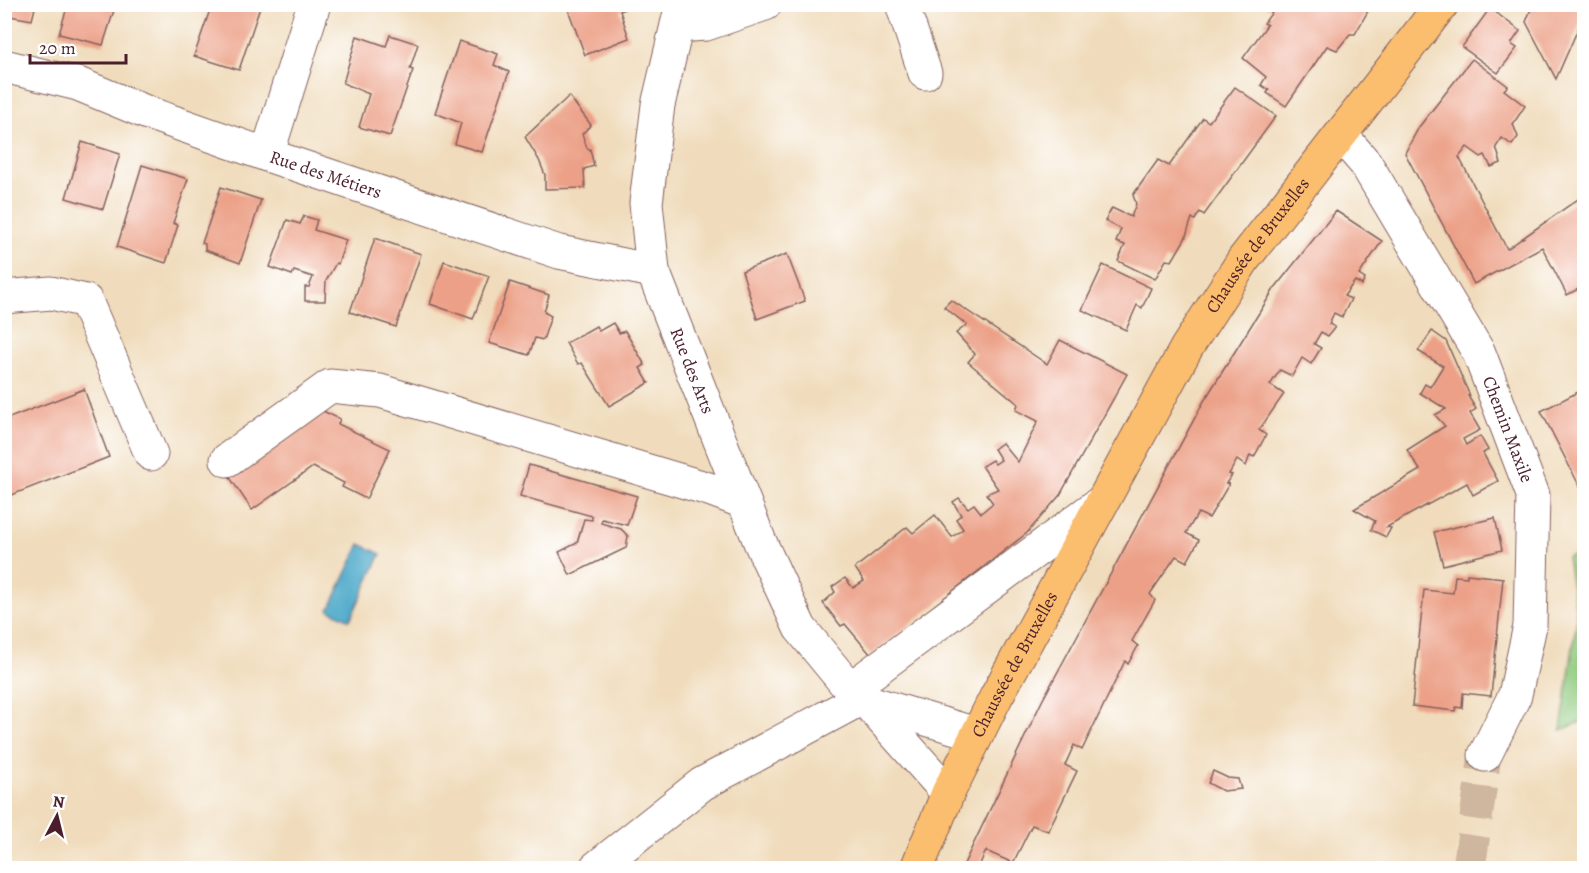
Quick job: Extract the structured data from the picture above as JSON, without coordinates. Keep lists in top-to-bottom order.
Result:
{
  "streets": {
    "main road": ["Chaussée de Bruxelles"],
    "street": ["Rue des Métiers", "Rue des Arts", "Chemin Maxile"]
  },
  "crossings": [
    ["Rue des Métiers", "Rue des Arts"],
    ["Chaussée de Bruxelles", "Rue des Arts"],
    ["Chaussée de Bruxelles", "Chemin Maxile"]
  ],
  "scale_bar": "20 m",
  "north": "top"
}
